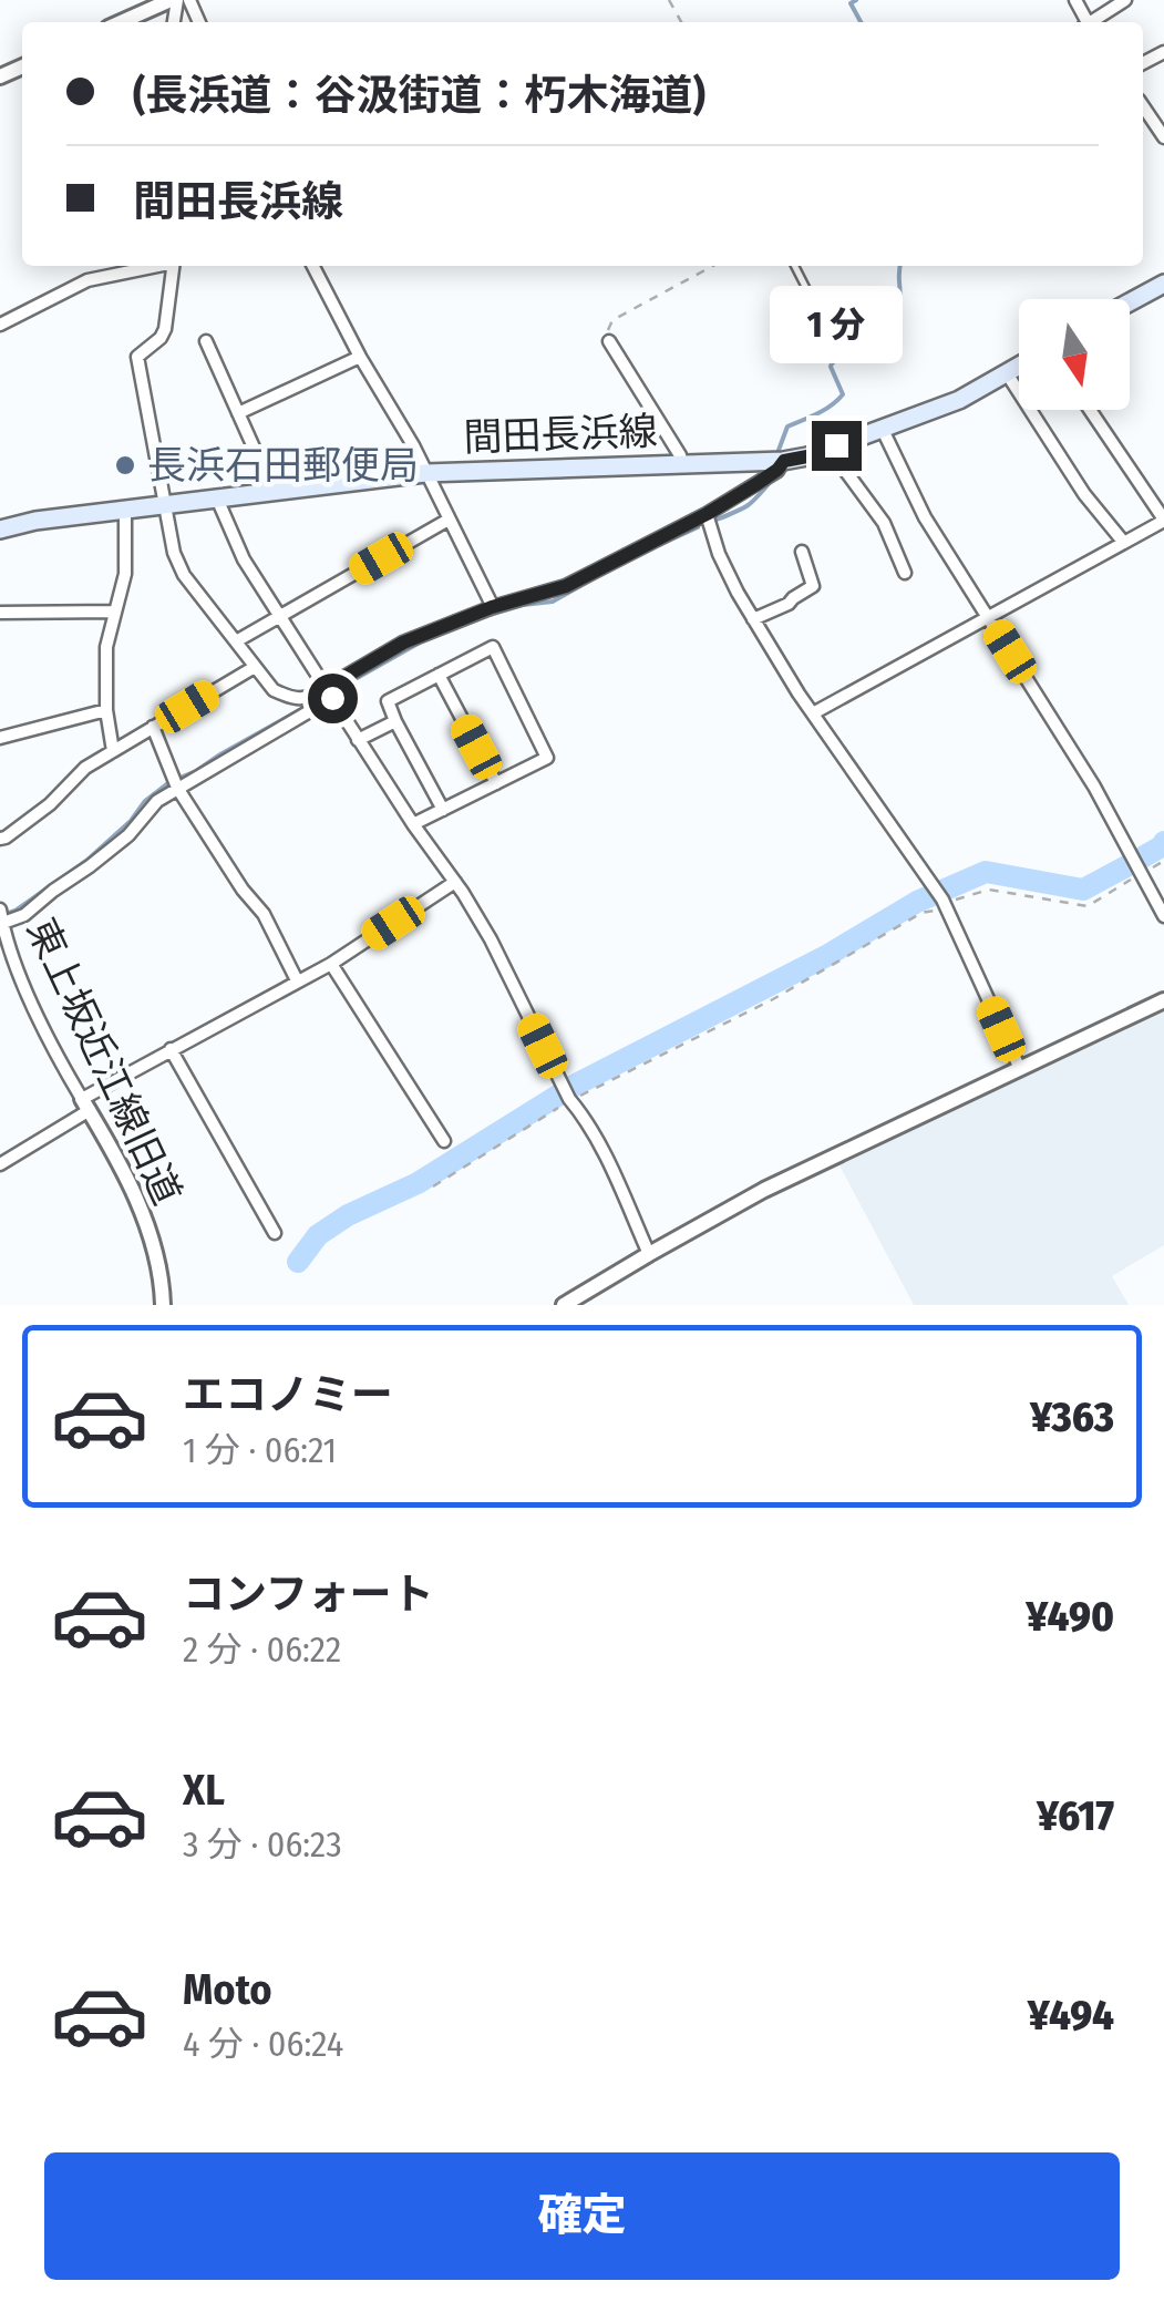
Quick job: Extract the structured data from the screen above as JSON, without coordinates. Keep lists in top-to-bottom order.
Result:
{
  "streets": {
    "main road": ["間田長浜線"],
    "street": ["東上坂近江線旧道"]
  },
  "places": ["長浜石田郵便局"],
  "north": "bottom",
  "page": {
    "banner": ["(長浜道：谷汲街道：朽木海道)", "間田長浜線"],
    "bubble": "1 分",
    "list": [
      {
        "name": "エコノミー",
        "note": "1 分 · 06:21",
        "value": "¥363"
      },
      {
        "name": "コンフォート",
        "note": "2 分 · 06:22",
        "value": "¥490"
      },
      {
        "name": "XL",
        "note": "3 分 · 06:23",
        "value": "¥617"
      },
      {
        "name": "Moto",
        "note": "4 分 · 06:24",
        "value": "¥494"
      }
    ],
    "buttons": "確定"
  }
}
